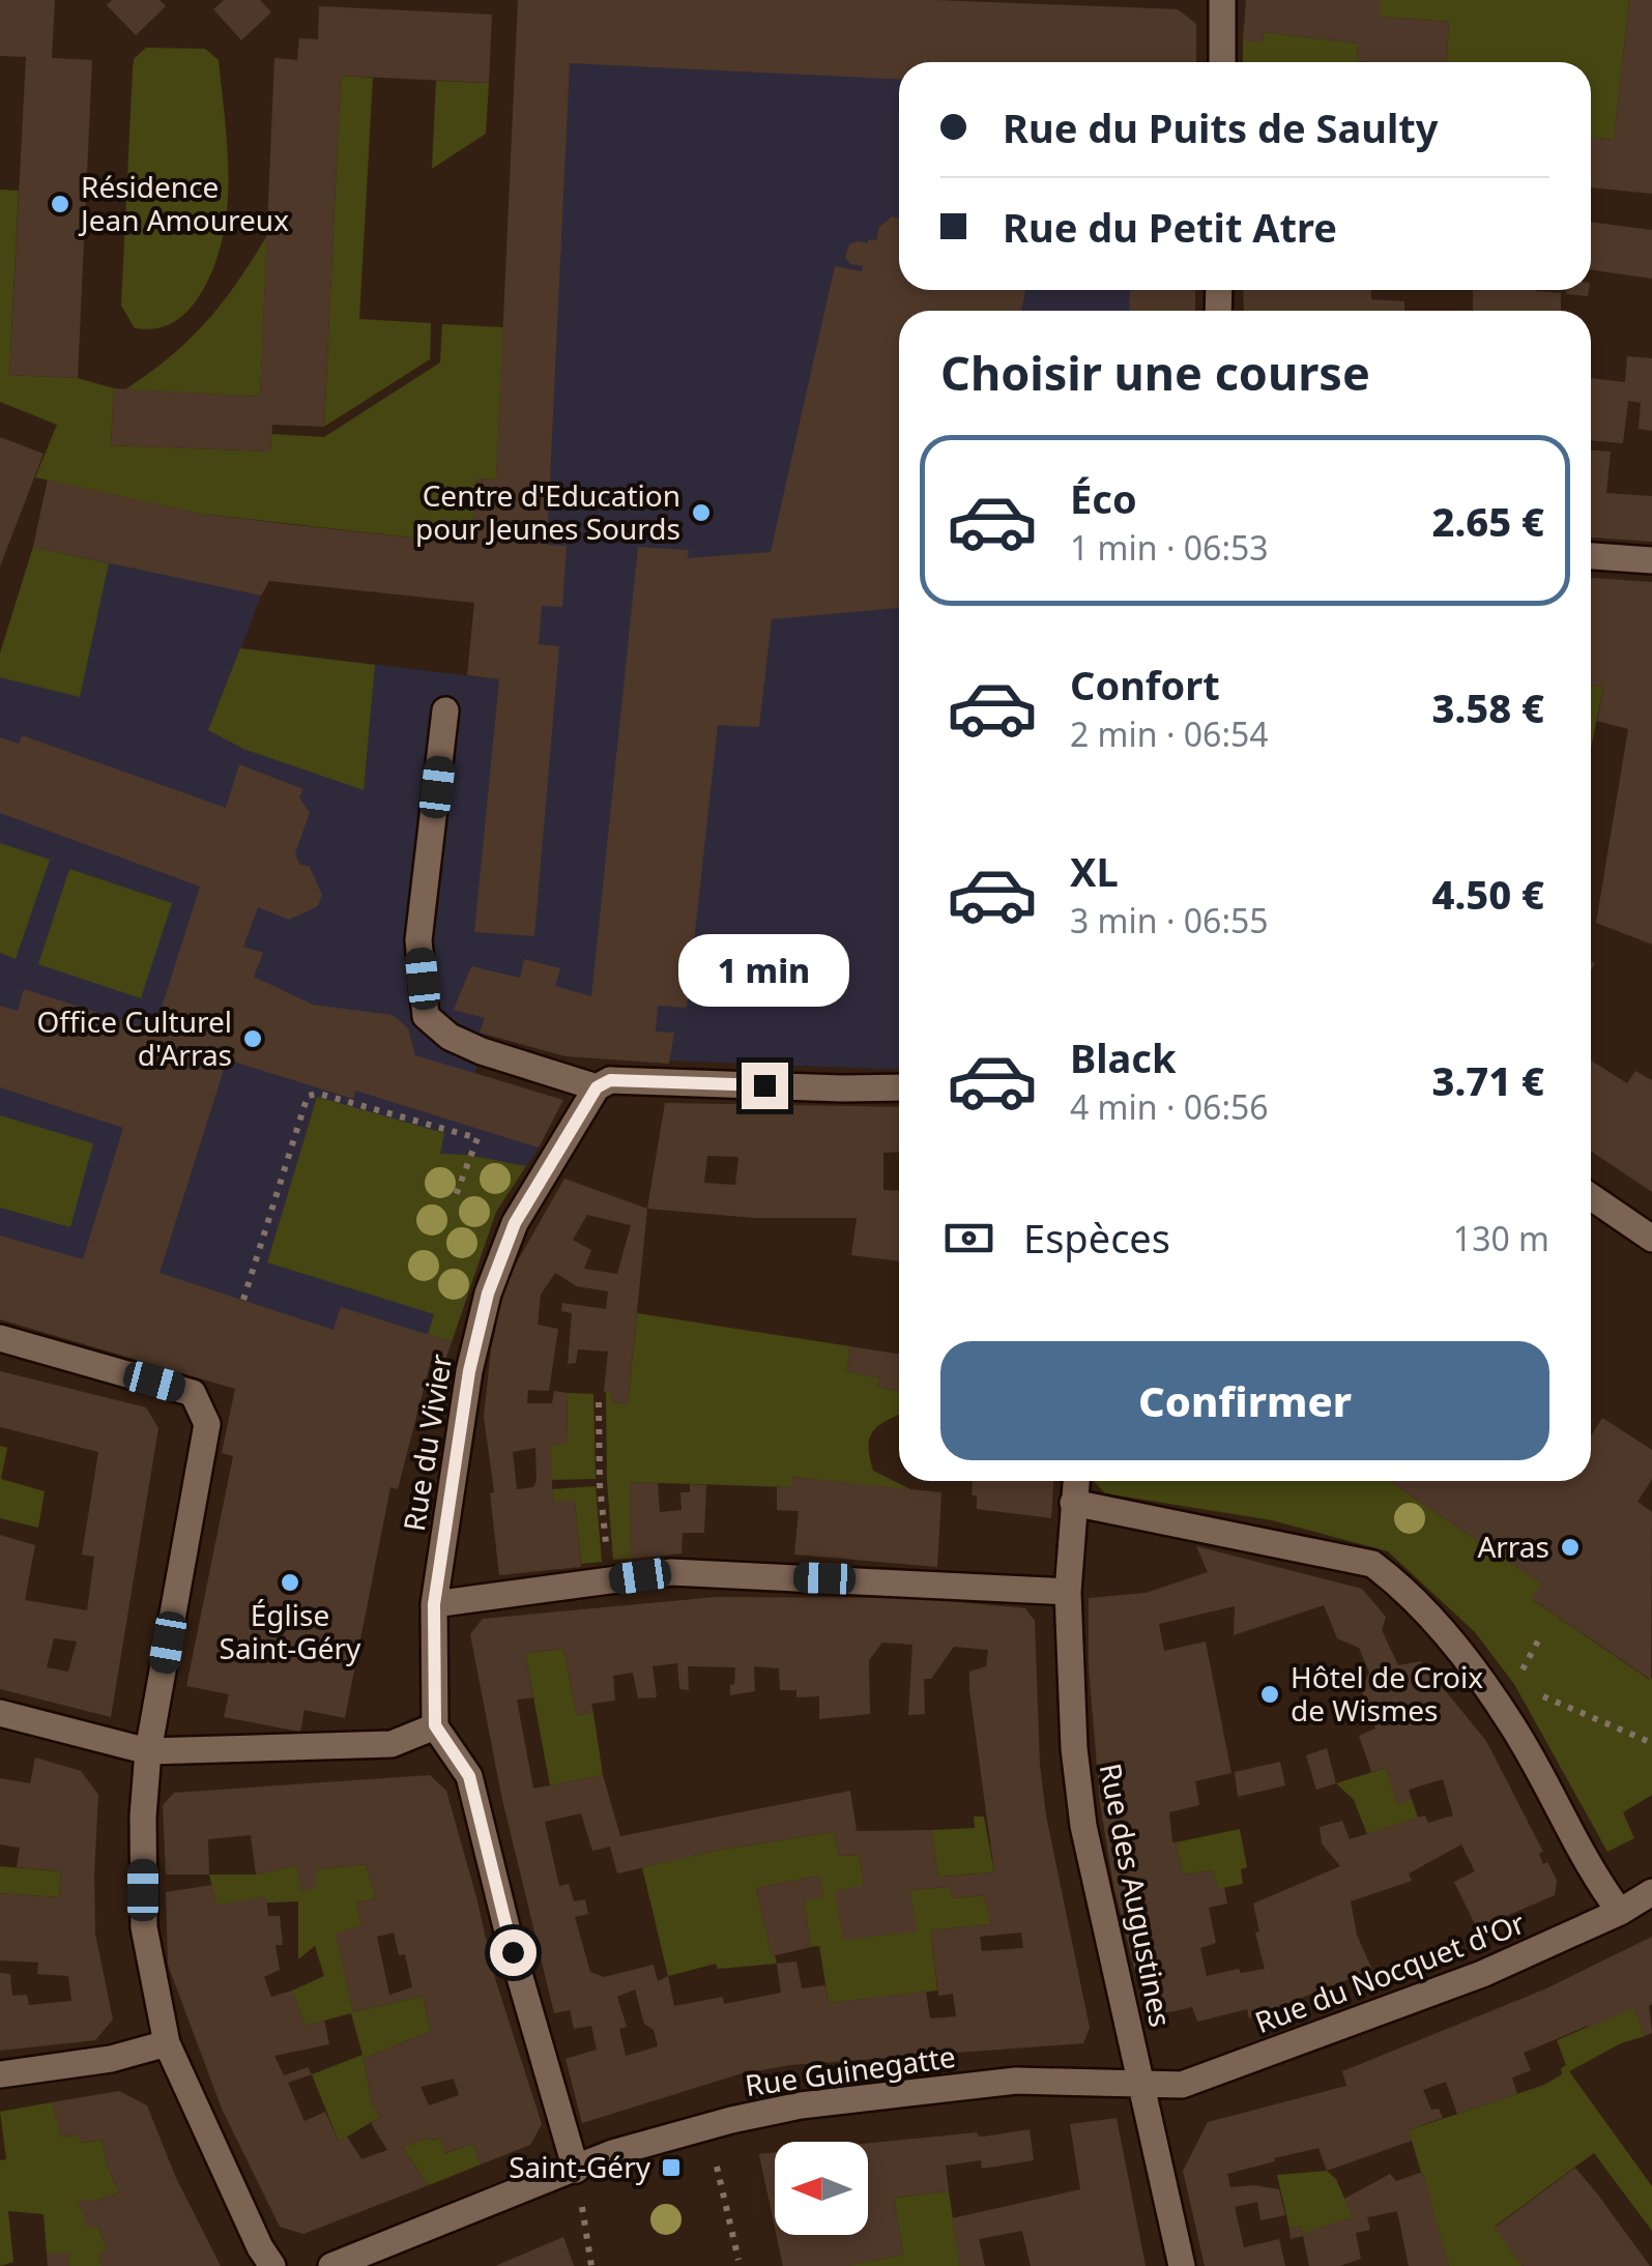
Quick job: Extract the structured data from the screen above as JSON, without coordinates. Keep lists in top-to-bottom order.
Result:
{
  "streets": {
    "street": [
      "Rue du Vivier",
      "Rue des Augustines",
      "Rue du Nocquet d'Or",
      "Rue Guinegatte"
    ]
  },
  "crossings": [
    ["Rue des Augustines", "Rue du Nocquet d'Or"],
    ["Rue des Augustines", "Rue Guinegatte"],
    ["Rue du Nocquet d'Or", "Rue Guinegatte"]
  ],
  "places": {
    "other": [
      "Résidence Jean Amoureux",
      "Centre d'Education pour Jeunes Sourds",
      "Office Culturel d'Arras",
      "Arras",
      "Église Saint-Géry",
      "Hôtel de Croix de Wismes"
    ],
    "transit": ["Saint-Géry"]
  },
  "north": "left",
  "page": {
    "banner": ["Rue du Puits de Saulty", "Rue du Petit Atre"],
    "heading": "Choisir une course",
    "list": [
      {
        "name": "Éco",
        "note": "1 min · 06:53",
        "value": "2.65 €"
      },
      {
        "name": "Confort",
        "note": "2 min · 06:54",
        "value": "3.58 €"
      },
      {
        "name": "XL",
        "note": "3 min · 06:55",
        "value": "4.50 €"
      },
      {
        "name": "Black",
        "note": "4 min · 06:56",
        "value": "3.71 €"
      }
    ],
    "bubble": "1 min",
    "pay": ["Espèces", "130 m"],
    "buttons": "Confirmer"
  }
}
